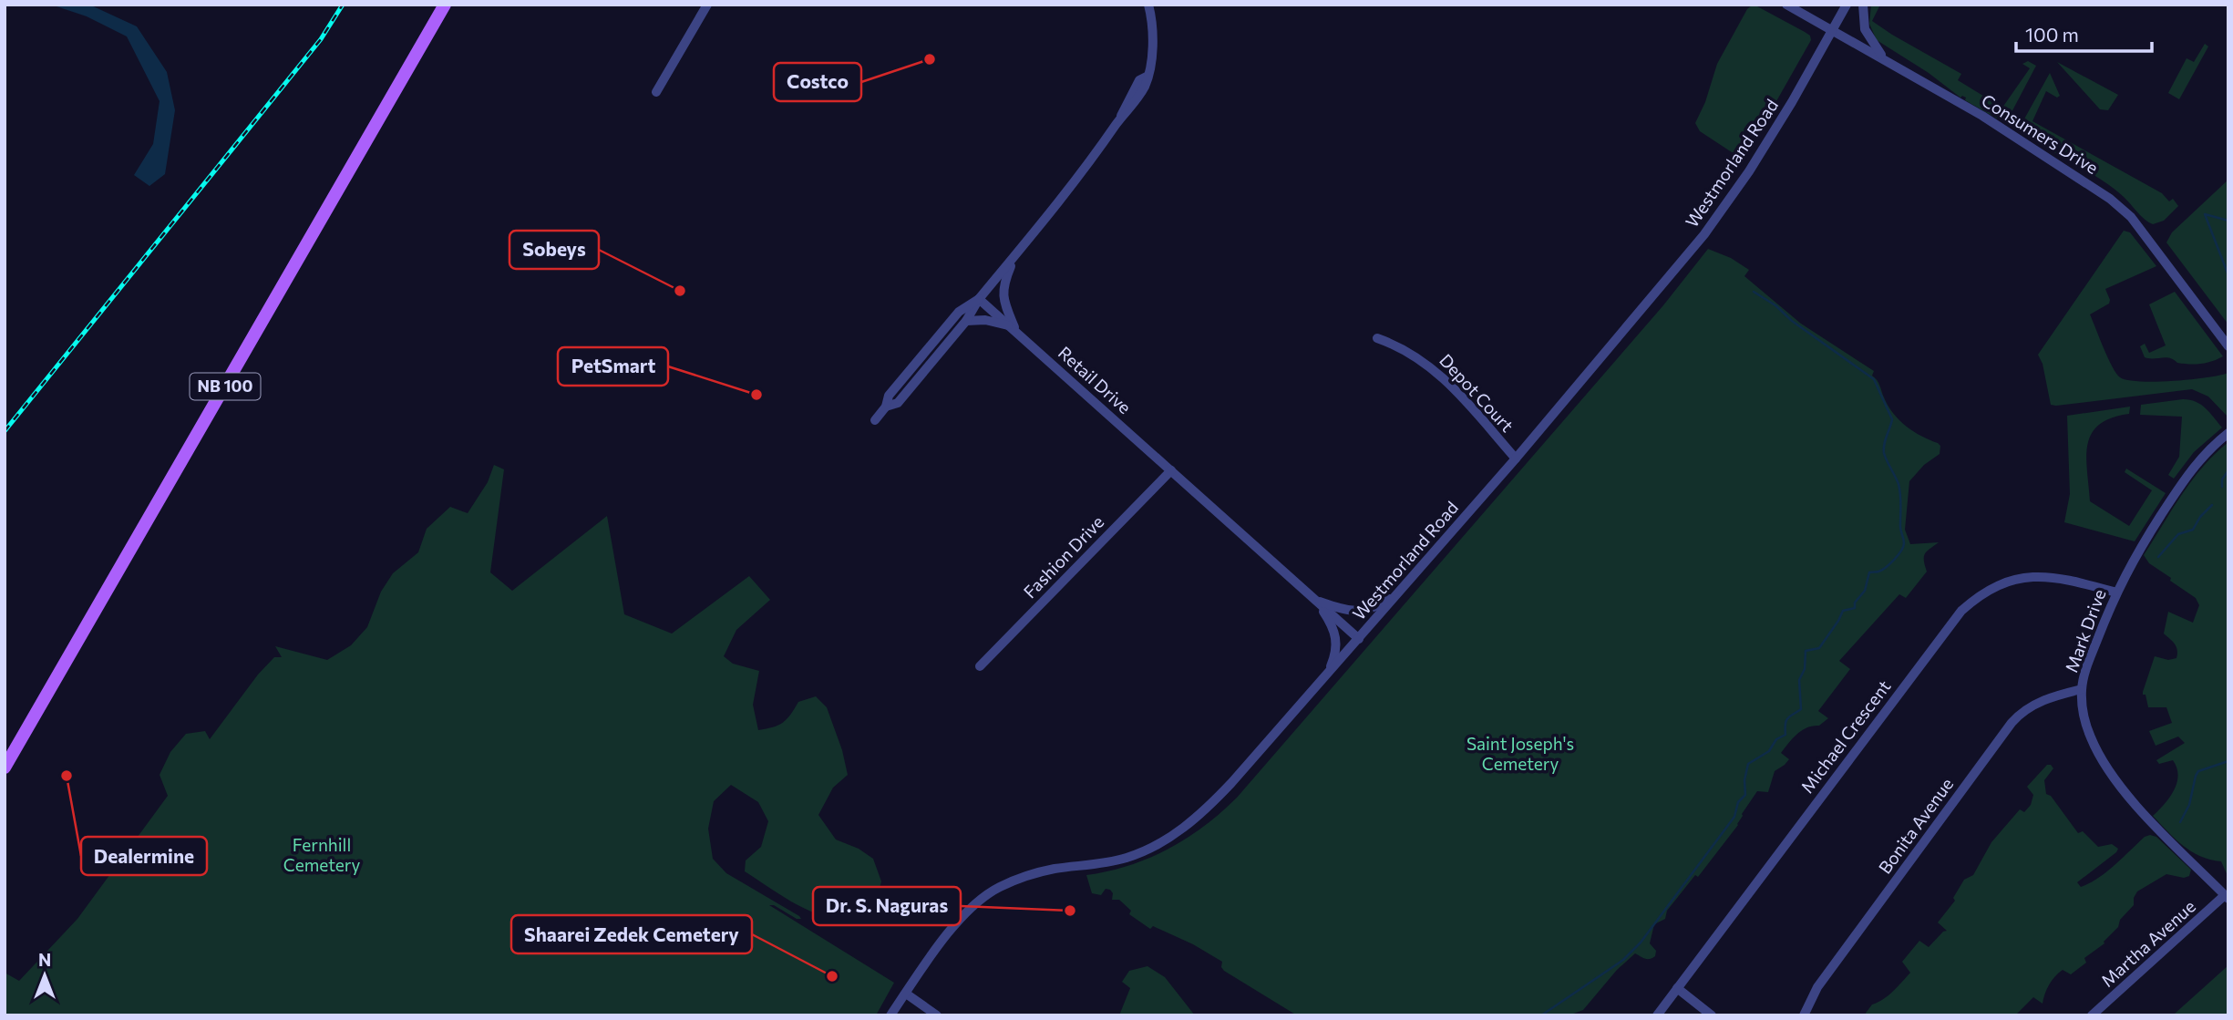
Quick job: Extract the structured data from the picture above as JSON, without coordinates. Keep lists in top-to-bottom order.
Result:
{
  "streets": {
    "main road": ["NB 100"],
    "street": [
      "Consumers Drive",
      "Westmorland Road",
      "Retail Drive",
      "Depot Court",
      "Fashion Drive",
      "Mark Drive",
      "Michael Crescent",
      "Bonita Avenue",
      "Martha Avenue"
    ]
  },
  "crossings": [
    ["Consumers Drive", "Westmorland Road"],
    ["Westmorland Road", "Retail Drive"],
    ["Westmorland Road", "Depot Court"],
    ["Retail Drive", "Fashion Drive"],
    ["Mark Drive", "Michael Crescent"],
    ["Mark Drive", "Bonita Avenue"],
    ["Mark Drive", "Martha Avenue"]
  ],
  "parks": ["Saint Joseph's Cemetery", "Fernhill Cemetery"],
  "places": [
    "Costco",
    "Sobeys",
    "PetSmart",
    "Dealermine",
    "Dr. S. Naguras",
    "Shaarei Zedek Cemetery"
  ],
  "scale_bar": "100 m",
  "north": "top"
}
